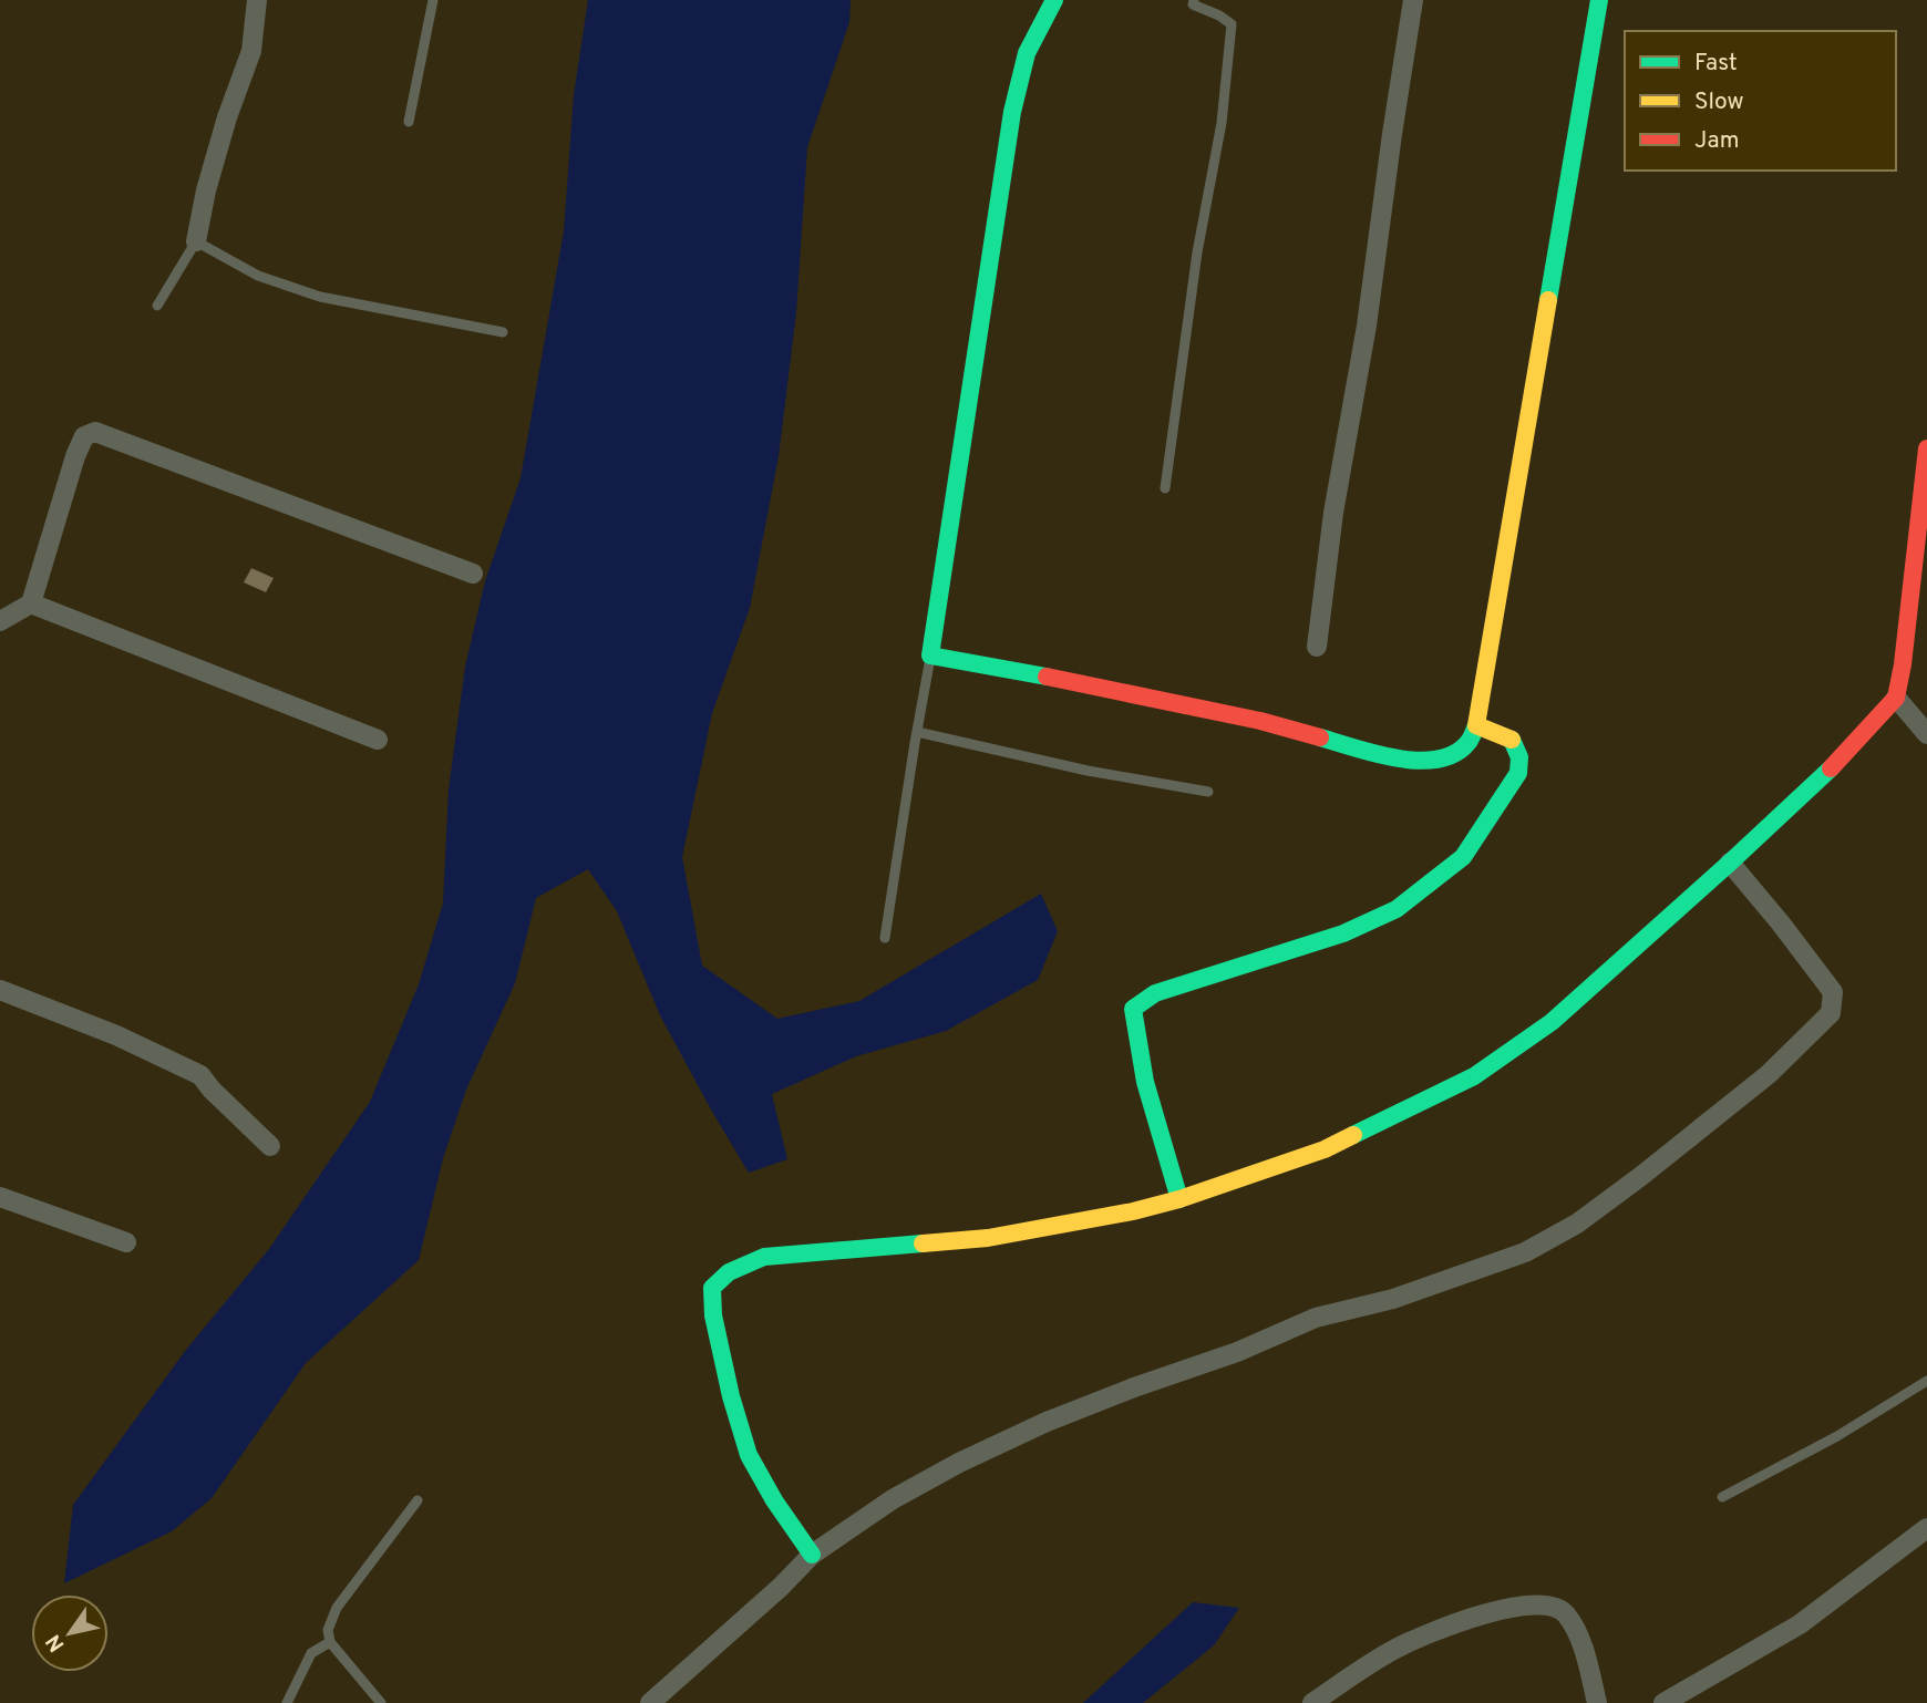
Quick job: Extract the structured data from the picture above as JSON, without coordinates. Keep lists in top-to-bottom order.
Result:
{
  "legend": ["Fast", "Slow", "Jam"],
  "north": "bottom left"
}
